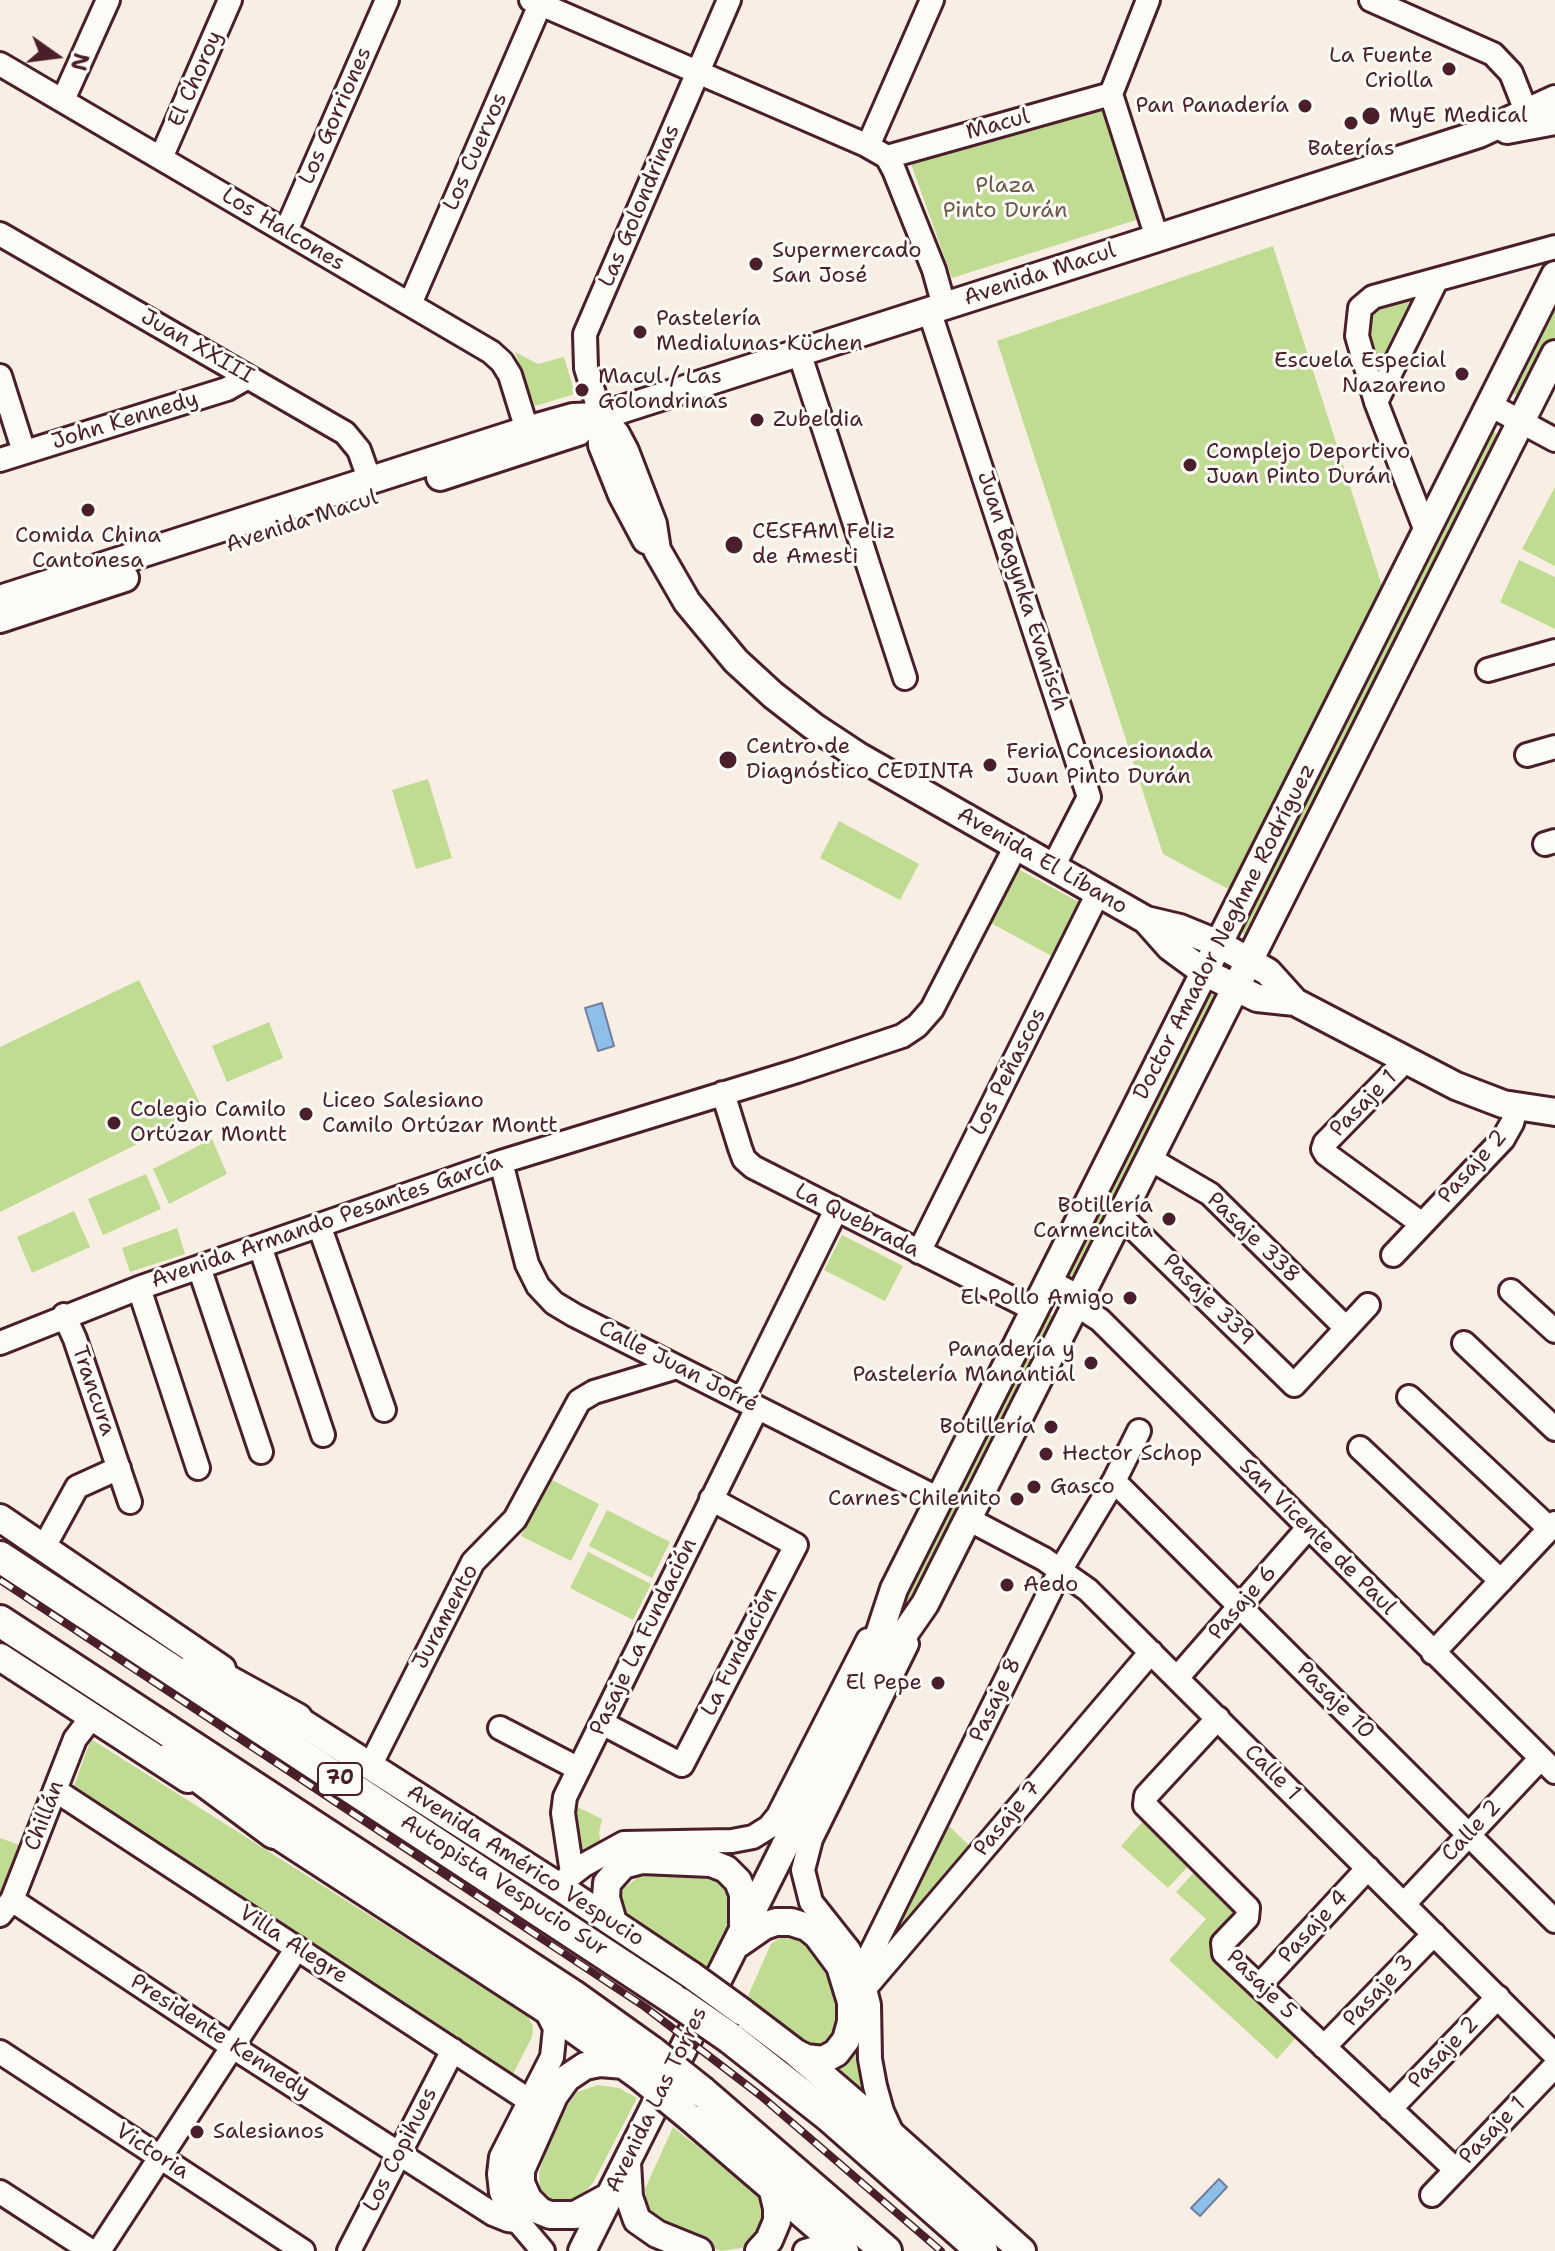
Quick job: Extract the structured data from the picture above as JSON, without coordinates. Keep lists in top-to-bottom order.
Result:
{
  "streets": {
    "highway": ["70", "Autopista Vespucio Sur"],
    "main road": [
      "Avenida Macul",
      "Avenida El Líbano",
      "Doctor Amador Neghme Rodríguez",
      "Avenida Américo Vespucio",
      "Avenida Las Torres"
    ],
    "street": [
      "El Choroy",
      "Los Gorriones",
      "Macul",
      "Los Cuervos",
      "Las Golondrinas",
      "Los Halcones",
      "Juan XXIII",
      "John Kennedy",
      "Juan Bagynka Evanisch",
      "Los Peñascos",
      "Pasaje 1",
      "Pasaje 2",
      "La Quebrada",
      "Avenida Armando Pesantes García",
      "Pasaje 338",
      "Pasaje 339",
      "Calle Juan Jofré",
      "Trancura",
      "San Vicente de Paul",
      "Pasaje 6",
      "Juramento",
      "Pasaje La Fundación",
      "La Fundación",
      "Pasaje 8",
      "Pasaje 10",
      "Calle 1",
      "Chillán",
      "Pasaje 7",
      "Calle 2",
      "Pasaje 4",
      "Villa Alegre",
      "Pasaje 5",
      "Pasaje 3",
      "Presidente Kennedy",
      "Los Copihues",
      "Victoria"
    ]
  },
  "crossings": [
    ["El Choroy", "Los Halcones"],
    ["Los Gorriones", "Los Halcones"],
    ["Macul", "Juan Bagynka Evanisch"],
    ["Los Cuervos", "Los Halcones"],
    ["Las Golondrinas", "Avenida Macul"],
    ["Las Golondrinas", "Avenida El Líbano"],
    ["Los Halcones", "Avenida Macul"],
    ["Avenida Macul", "Juan XXIII"],
    ["Avenida Macul", "Juan Bagynka Evanisch"],
    ["Avenida Macul", "Avenida El Líbano"],
    ["Juan XXIII", "John Kennedy"],
    ["Juan Bagynka Evanisch", "Avenida El Líbano"],
    ["Avenida El Líbano", "Doctor Amador Neghme Rodríguez"],
    ["Avenida El Líbano", "Los Peñascos"],
    ["Avenida El Líbano", "Pasaje 1"],
    ["Avenida El Líbano", "Pasaje 2"],
    ["Avenida El Líbano", "Avenida Armando Pesantes García"],
    ["Doctor Amador Neghme Rodríguez", "La Quebrada"],
    ["Doctor Amador Neghme Rodríguez", "Pasaje 338"],
    ["Doctor Amador Neghme Rodríguez", "Pasaje 339"],
    ["Doctor Amador Neghme Rodríguez", "Calle Juan Jofré"],
    ["Doctor Amador Neghme Rodríguez", "San Vicente de Paul"],
    ["Doctor Amador Neghme Rodríguez", "Pasaje La Fundación"],
    ["Doctor Amador Neghme Rodríguez", "Pasaje 8"],
    ["Doctor Amador Neghme Rodríguez", "Calle 1"],
    ["Doctor Amador Neghme Rodríguez", "Pasaje 7"],
    ["Doctor Amador Neghme Rodríguez", "Avenida Américo Vespucio"],
    ["Doctor Amador Neghme Rodríguez", "Avenida Las Torres"],
    ["Los Peñascos", "La Quebrada"],
    ["Pasaje 1", "Pasaje 2"],
    ["Pasaje 1", "Pasaje 5"],
    ["Pasaje 2", "Calle 1"],
    ["Pasaje 2", "Pasaje 5"],
    ["La Quebrada", "Avenida Armando Pesantes García"],
    ["La Quebrada", "San Vicente de Paul"],
    ["Avenida Armando Pesantes García", "Calle Juan Jofré"],
    ["Avenida Armando Pesantes García", "Trancura"],
    ["Pasaje 338", "Pasaje 339"],
    ["Calle Juan Jofré", "Juramento"],
    ["Calle Juan Jofré", "Pasaje La Fundación"],
    ["San Vicente de Paul", "Pasaje 6"],
    ["San Vicente de Paul", "Calle 2"],
    ["Pasaje 6", "Pasaje 10"],
    ["Pasaje 6", "Calle 1"],
    ["Juramento", "Avenida Américo Vespucio"],
    ["Pasaje La Fundación", "La Fundación"],
    ["Pasaje La Fundación", "Avenida Américo Vespucio"],
    ["Pasaje 8", "Pasaje 10"],
    ["Pasaje 8", "Calle 1"],
    ["Pasaje 8", "Pasaje 7"],
    ["Pasaje 10", "Calle 2"],
    ["Calle 1", "Pasaje 7"],
    ["Calle 1", "Calle 2"],
    ["Calle 1", "Pasaje 4"],
    ["Calle 1", "Pasaje 5"],
    ["Calle 1", "Pasaje 3"],
    ["Chillán", "Villa Alegre"],
    ["Chillán", "Presidente Kennedy"],
    ["Avenida Américo Vespucio", "Autopista Vespucio Sur"],
    ["Pasaje 4", "Pasaje 5"],
    ["Villa Alegre", "Los Copihues"],
    ["Pasaje 5", "Pasaje 3"],
    ["Presidente Kennedy", "Los Copihues"]
  ],
  "parks": ["Plaza Pinto Durán"],
  "places": [
    "La Fuente Criolla",
    "Pan Panadería",
    "MyE Medical",
    "Baterías",
    "Supermercado San José",
    "Pastelería Medialunas Küchen",
    "Escuela Especial Nazareno",
    "Macul / Las Golondrinas",
    "Zubeldia",
    "Complejo Deportivo Juan Pinto Durán",
    "Comida China Cantonesa",
    "CESFAM Feliz de Amesti",
    "Centro de Diagnóstico CEDINTA",
    "Feria Concesionada Juan Pinto Durán",
    "Liceo Salesiano Camilo Ortúzar Montt",
    "Colegio Camilo Ortúzar Montt",
    "Botillería Carmencita",
    "El Pollo Amigo",
    "Panadería y Pastelería Manantial",
    "Botillería",
    "Hector Schop",
    "Gasco",
    "Carnes Chilenito",
    "Aedo",
    "El Pepe",
    "Salesianos"
  ],
  "north": "right"
}
